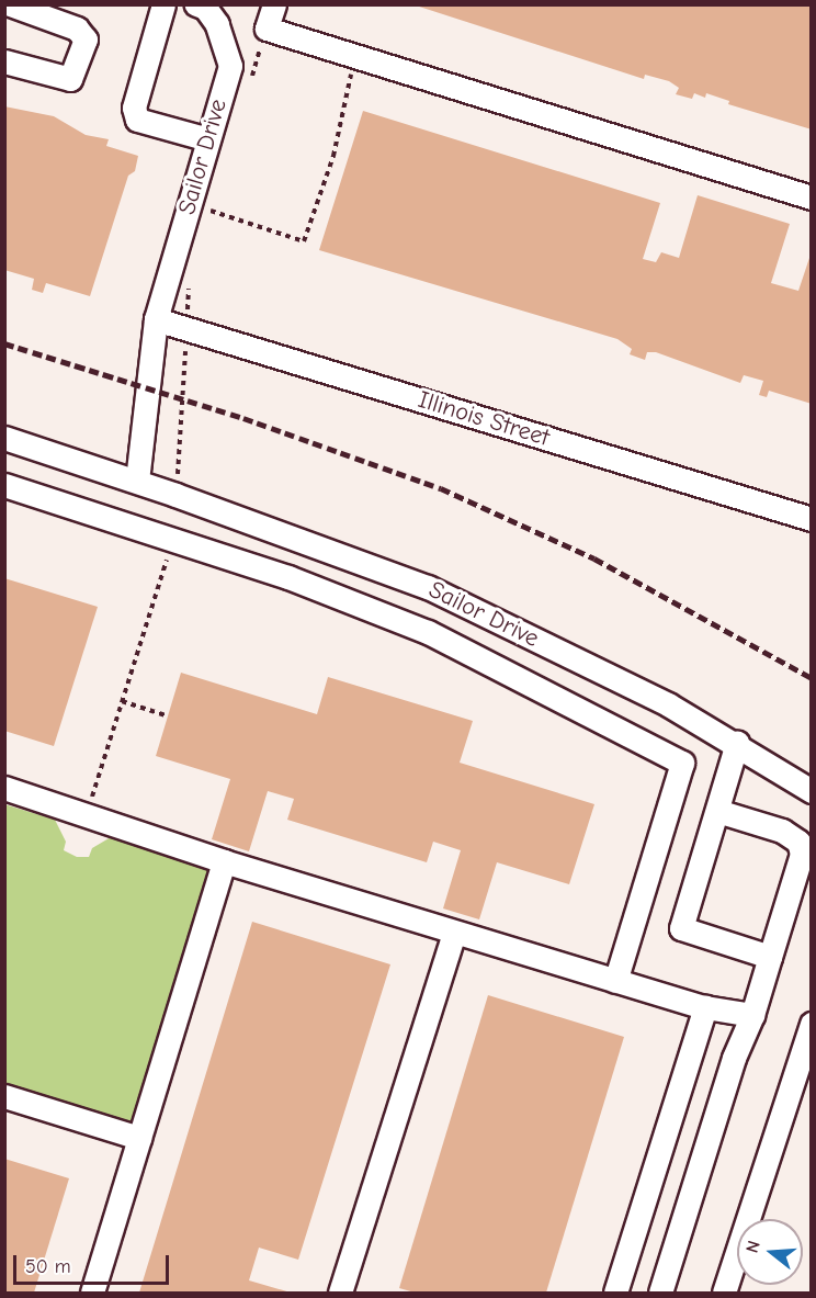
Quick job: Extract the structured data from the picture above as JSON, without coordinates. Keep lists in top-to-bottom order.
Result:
{
  "streets": {
    "street": ["Sailor Drive", "Illinois Street"]
  },
  "crossings": [
    ["Sailor Drive", "Illinois Street"]
  ],
  "scale_bar": "50 m",
  "north": "left"
}
